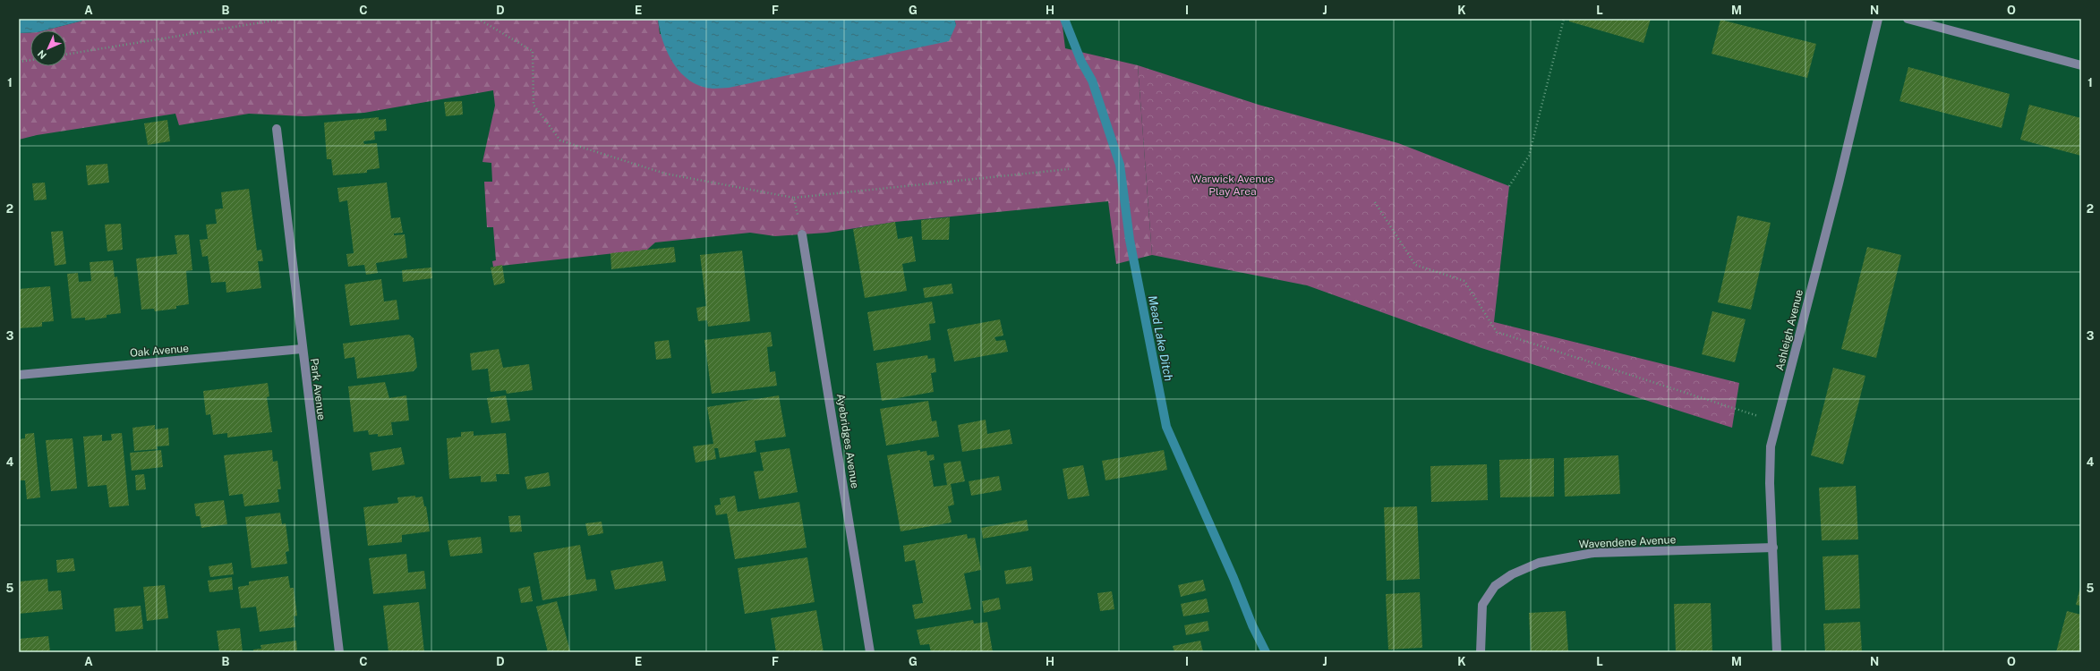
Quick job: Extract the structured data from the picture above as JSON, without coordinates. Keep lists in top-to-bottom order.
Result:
{
  "streets": {
    "street": [
      "Ashleigh Avenue",
      "Oak Avenue",
      "Park Avenue",
      "Ayebridges Avenue",
      "Wavendene Avenue"
    ]
  },
  "crossings": [
    ["Ashleigh Avenue", "Wavendene Avenue"],
    ["Oak Avenue", "Park Avenue"]
  ],
  "water": ["Mead Lake Ditch"],
  "parks": ["Warwick Avenue Play Area"],
  "north": "bottom left",
  "grid": {
    "columns": [
      "A",
      "B",
      "C",
      "D",
      "E",
      "F",
      "G",
      "H",
      "I",
      "J",
      "K",
      "L",
      "M",
      "N",
      "O"
    ],
    "rows": [
      "1",
      "2",
      "3",
      "4",
      "5"
    ]
  }
}
